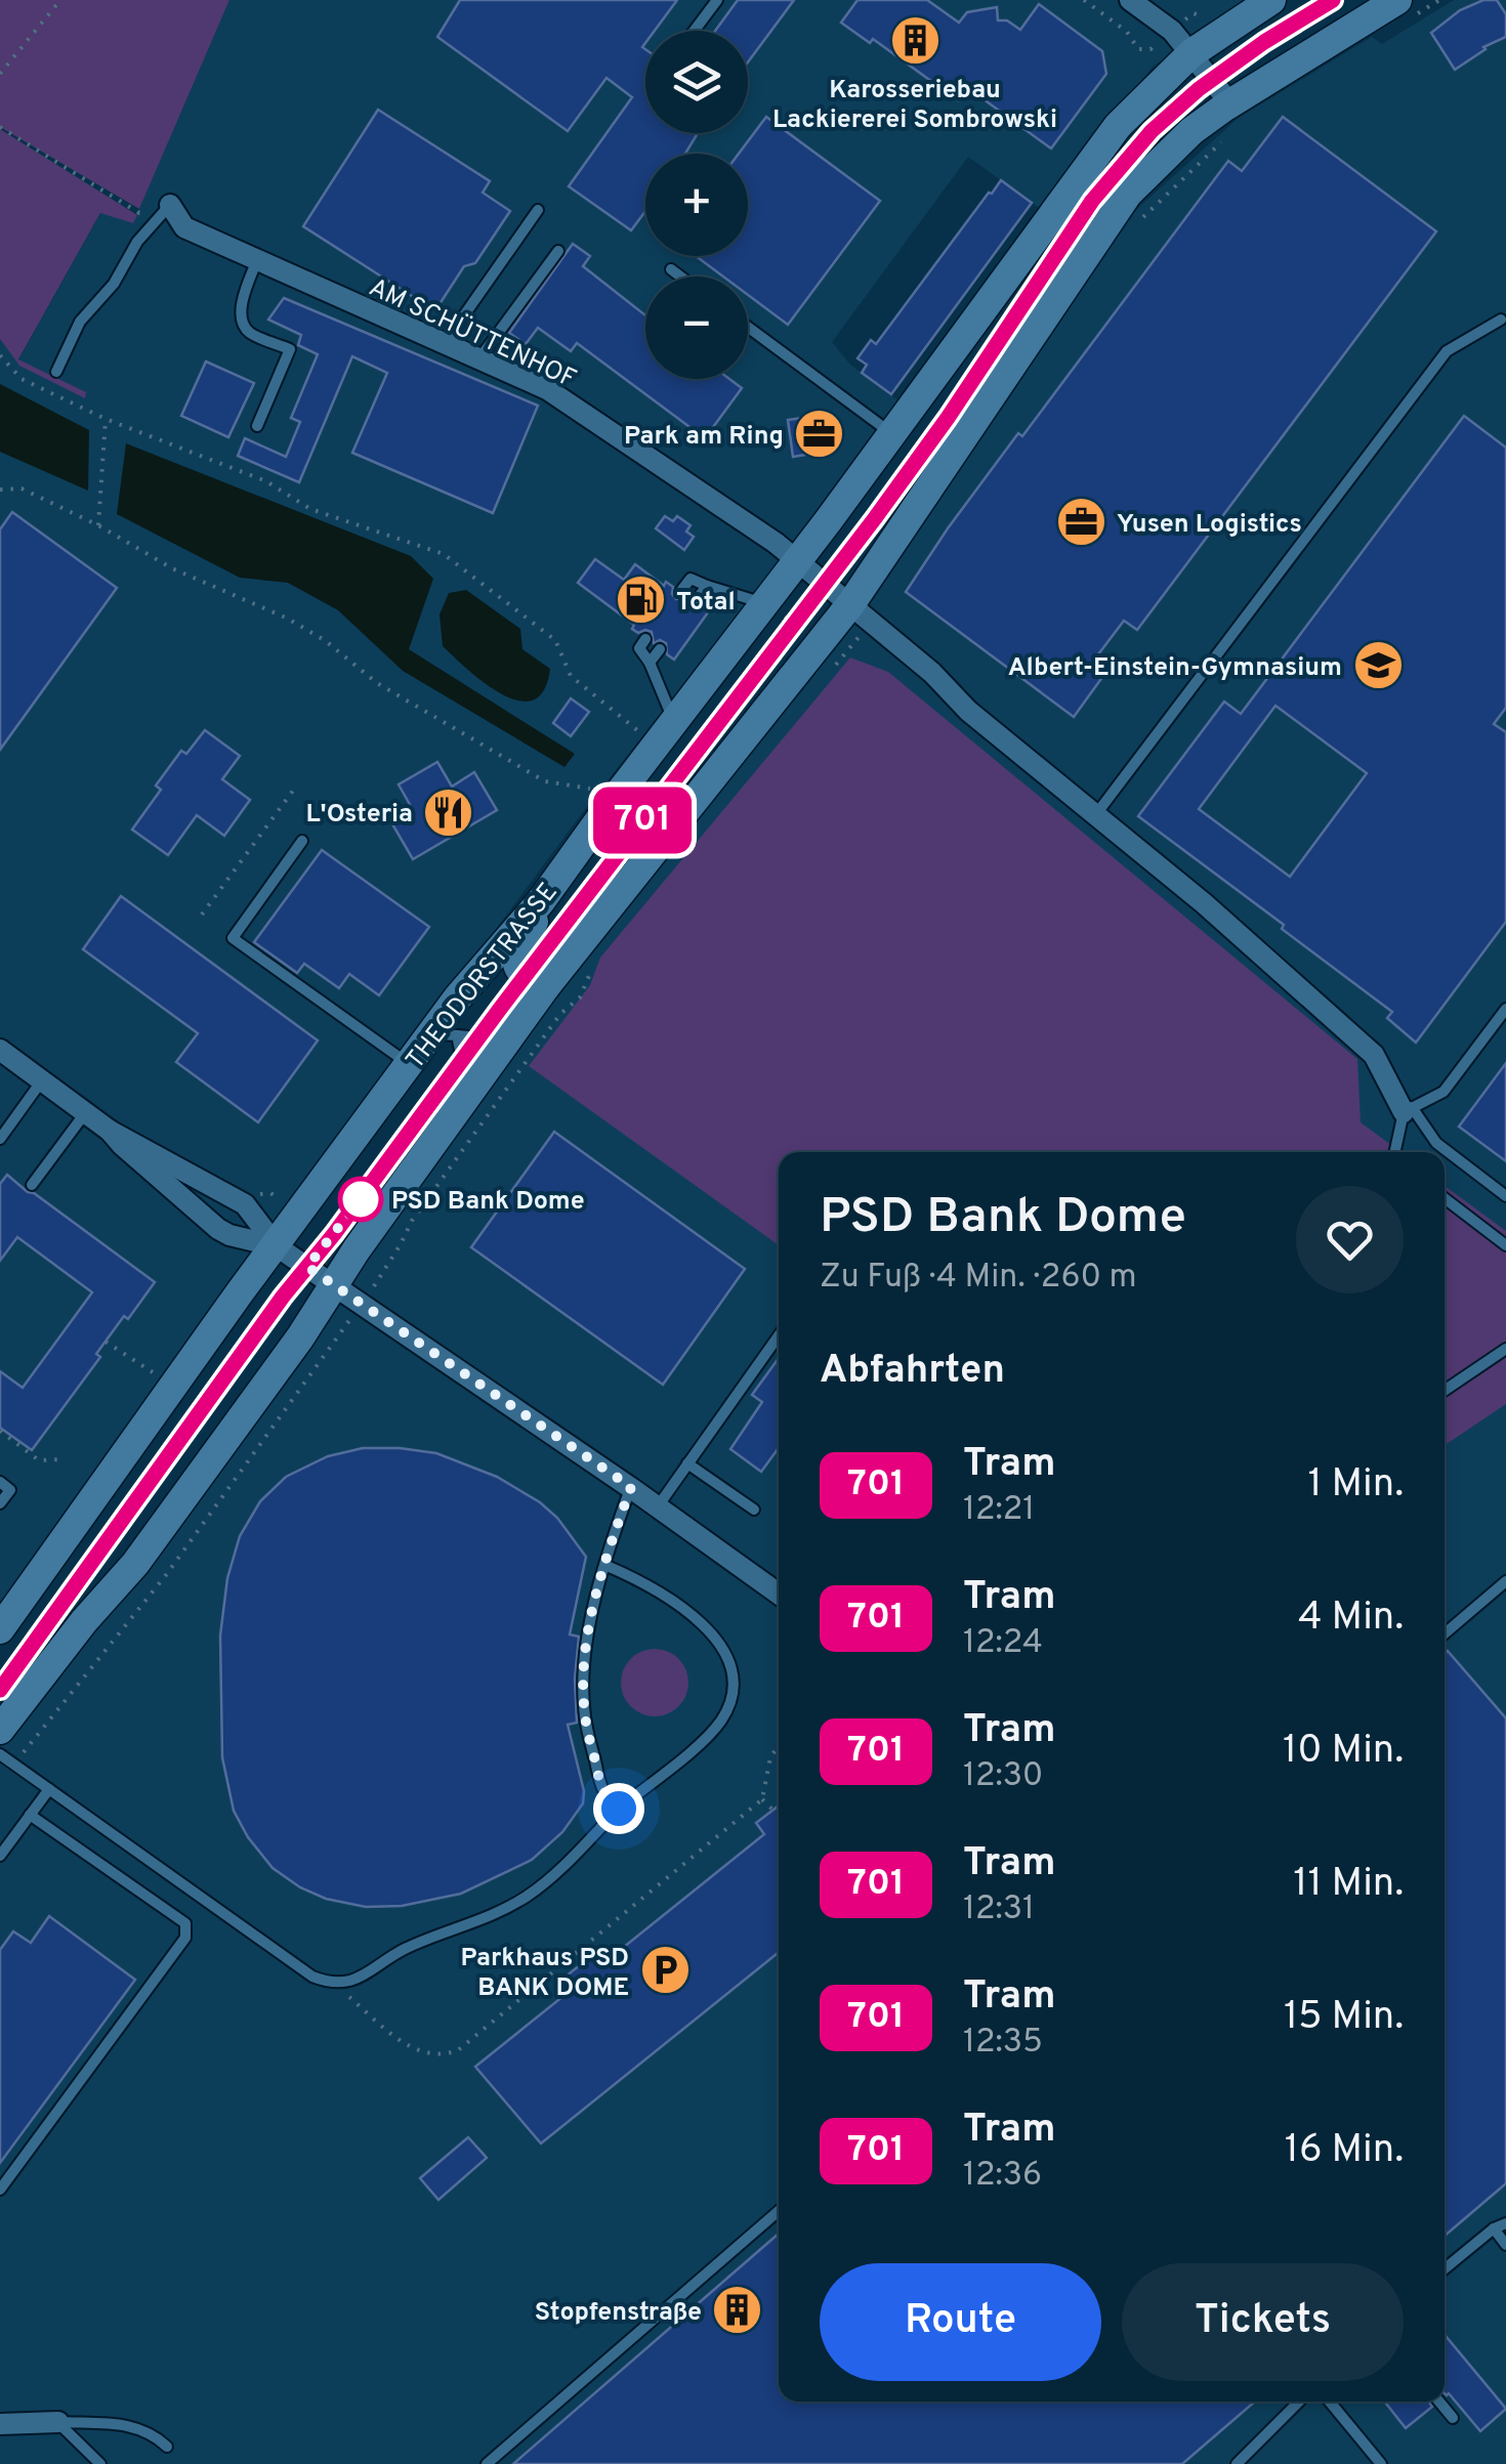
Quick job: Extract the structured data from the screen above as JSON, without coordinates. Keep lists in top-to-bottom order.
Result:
{
  "streets": {
    "main road": ["THEODORSTRASSE"],
    "street": ["AM SCHÜTTENHOF"]
  },
  "crossings": [
    ["AM SCHÜTTENHOF", "THEODORSTRASSE"]
  ],
  "places": {
    "building": ["Karosseriebau Lackiererei Sombrowski", "Stopfenstraße"],
    "office": ["Park am Ring", "Yusen Logistics"],
    "fuel station": ["Total"],
    "school or university": ["Albert-Einstein-Gymnasium"],
    "restaurant": ["L'Osteria"],
    "other": ["PSD Bank Dome"],
    "parking": ["Parkhaus PSD BANK DOME"]
  },
  "lines": ["tram line 701"],
  "page": {
    "on_map": "701",
    "map_buttons": ["+", "−"],
    "heading": [
      ["PSD Bank Dome", "Zu Fuß · 4 Min. · 260 m"],
      "Abfahrten"
    ],
    "list": [
      {
        "mark": "701",
        "name": "Tram",
        "note": "12:21",
        "value": "1 Min."
      },
      {
        "mark": "701",
        "name": "Tram",
        "note": "12:24",
        "value": "4 Min."
      },
      {
        "mark": "701",
        "name": "Tram",
        "note": "12:30",
        "value": "10 Min."
      },
      {
        "mark": "701",
        "name": "Tram",
        "note": "12:31",
        "value": "11 Min."
      },
      {
        "mark": "701",
        "name": "Tram",
        "note": "12:35",
        "value": "15 Min."
      },
      {
        "mark": "701",
        "name": "Tram",
        "note": "12:36",
        "value": "16 Min."
      }
    ],
    "buttons": ["Route", "Tickets"]
  }
}
